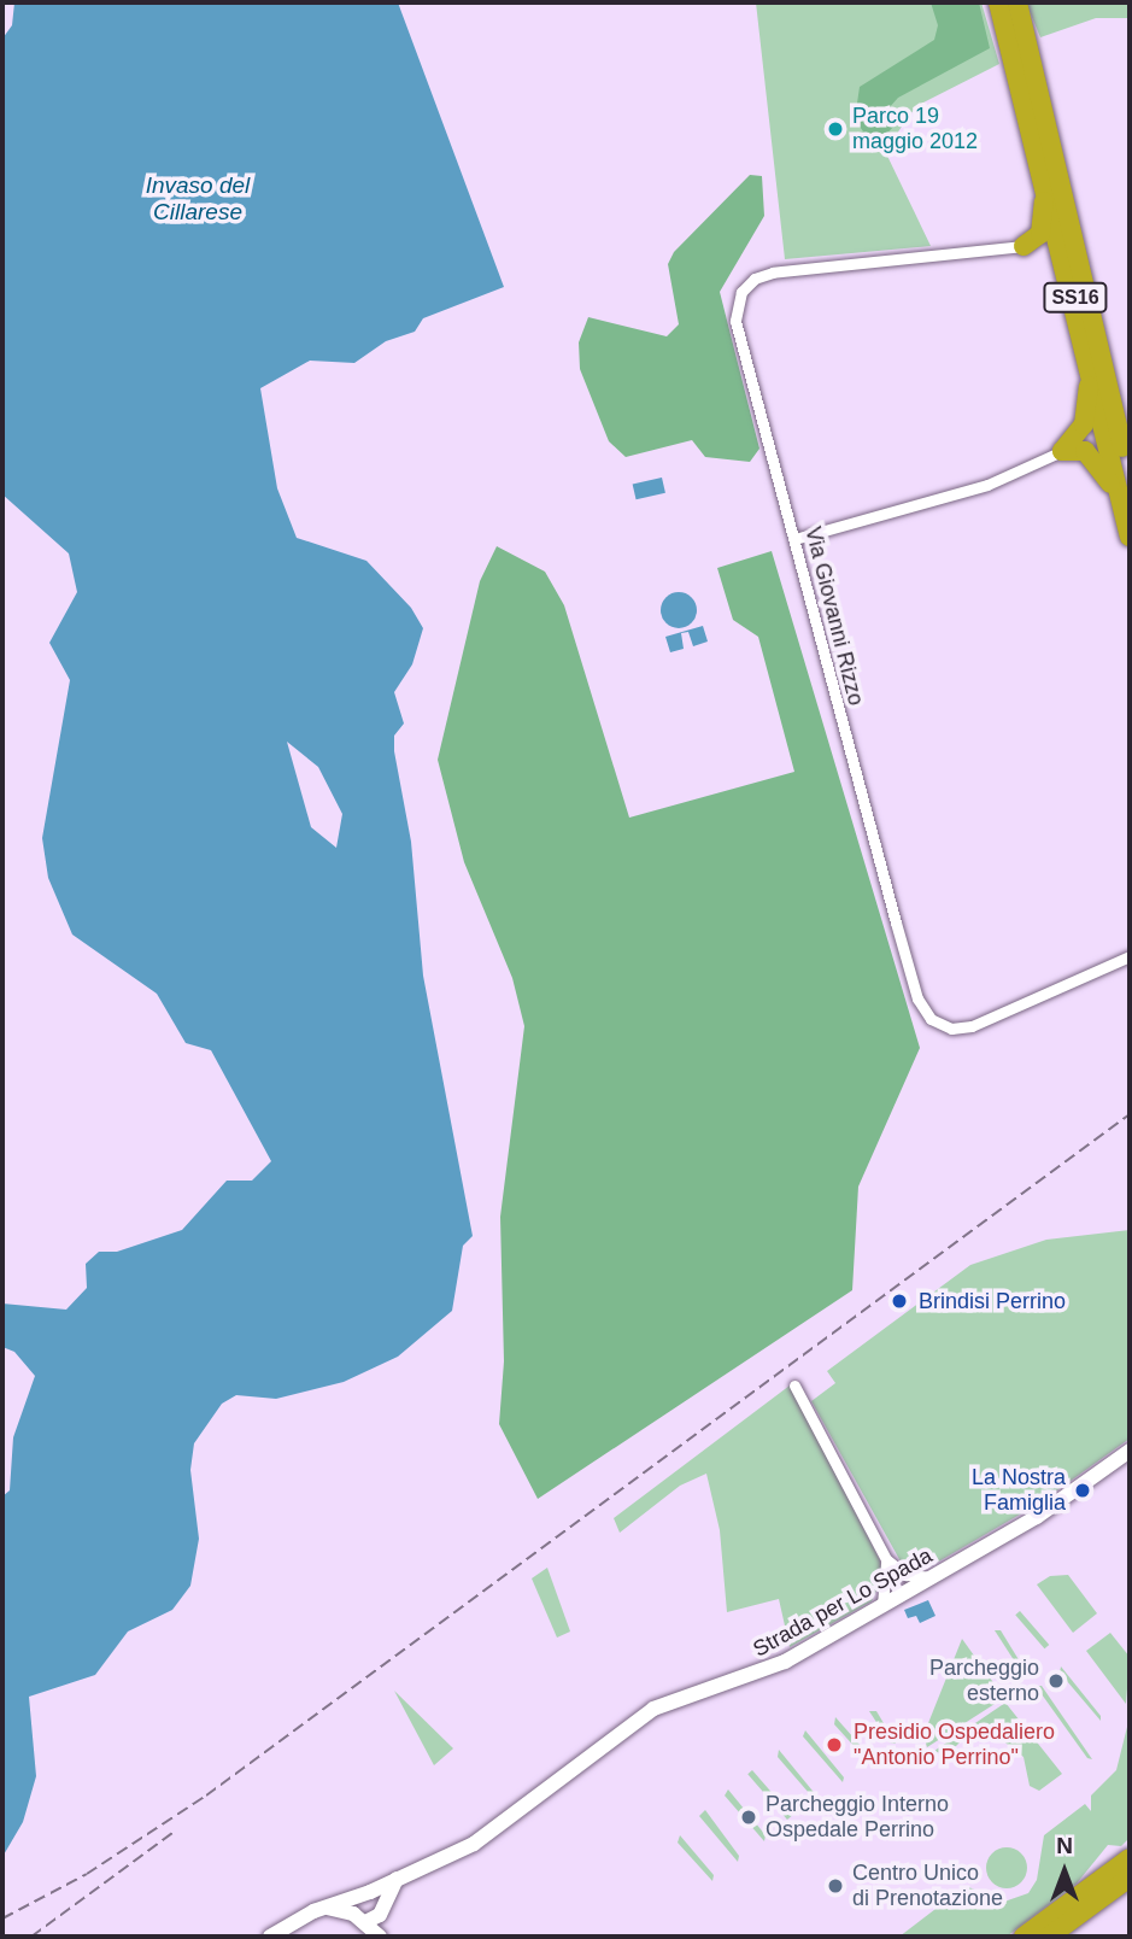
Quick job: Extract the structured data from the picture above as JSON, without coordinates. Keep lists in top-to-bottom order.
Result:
{
  "streets": {
    "highway": ["SS16"],
    "street": ["Via Giovanni Rizzo", "Strada per Lo Spada"]
  },
  "water": ["Invaso del Cillarese"],
  "places": [
    "Parco 19 maggio 2012",
    "Brindisi Perrino",
    "La Nostra Famiglia",
    "Parcheggio esterno",
    "Presidio Ospedaliero \"Antonio Perrino\"",
    "Parcheggio Interno Ospedale Perrino",
    "Centro Unico di Prenotazione"
  ],
  "north": "top"
}
